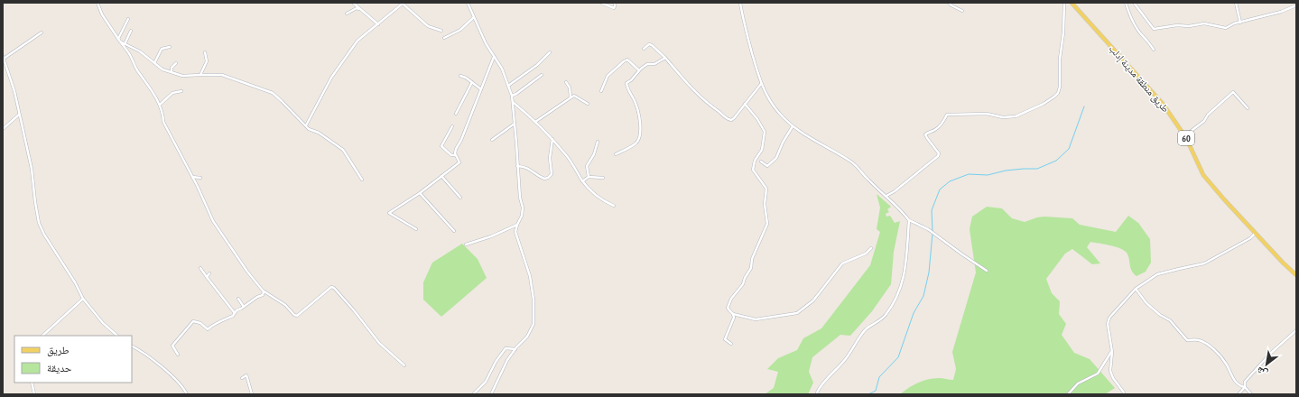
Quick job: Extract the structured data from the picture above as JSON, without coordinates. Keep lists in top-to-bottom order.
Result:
{
  "streets": {
    "main road": ["طريق منطقة مدينة إدلب", "60"]
  },
  "legend": ["طريق", "حديقة"],
  "north": "bottom left"
}
